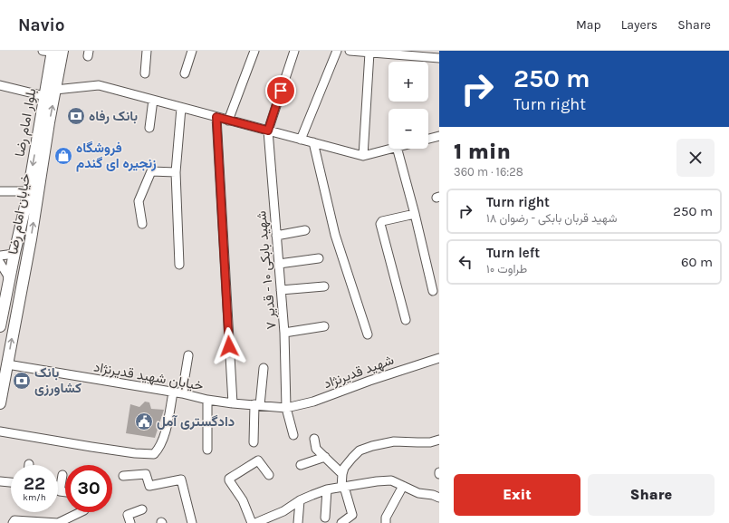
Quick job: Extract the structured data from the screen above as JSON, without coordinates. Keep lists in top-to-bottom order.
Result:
{
  "streets": {
    "main road": ["بلوار امام رضا", "خیابان امام رضا"],
    "street": ["شهید بابکی ۱۰ - قدیر ۷", "شهید قدیرنژاد", "خيابان شهيد قديرنژاد"]
  },
  "crossings": [
    ["بلوار امام رضا", "خیابان امام رضا"],
    ["خیابان امام رضا", "خيابان شهيد قديرنژاد"],
    ["شهید بابکی ۱۰ - قدیر ۷", "شهید قدیرنژاد"],
    ["شهید بابکی ۱۰ - قدیر ۷", "خيابان شهيد قديرنژاد"],
    ["شهید قدیرنژاد", "خيابان شهيد قديرنژاد"]
  ],
  "one_way": ["خیابان امام رضا"],
  "places": {
    "bank": ["بانک رفاه", "بانک کشاورزی"],
    "shop": ["فروشگاه زنجیره ای گندم"],
    "public building": ["دادگستری آمل"]
  },
  "page": {
    "header": "Navio",
    "nav": ["Map", "Layers", "Share"],
    "turn": ["250 m", "Turn right"],
    "map_buttons": ["+", "−"],
    "heading": ["1 min", "360 m · 16:28"],
    "list": [
      {
        "name": "Turn right",
        "note": "شهید قربان بابکی - رضوان ۱۸",
        "value": "250 m"
      },
      {
        "name": "Turn left",
        "note": "طراوت ۱۰",
        "value": "60 m"
      }
    ],
    "speed": "22 km/h",
    "limit": "30",
    "buttons": ["Exit", "Share"]
  }
}
